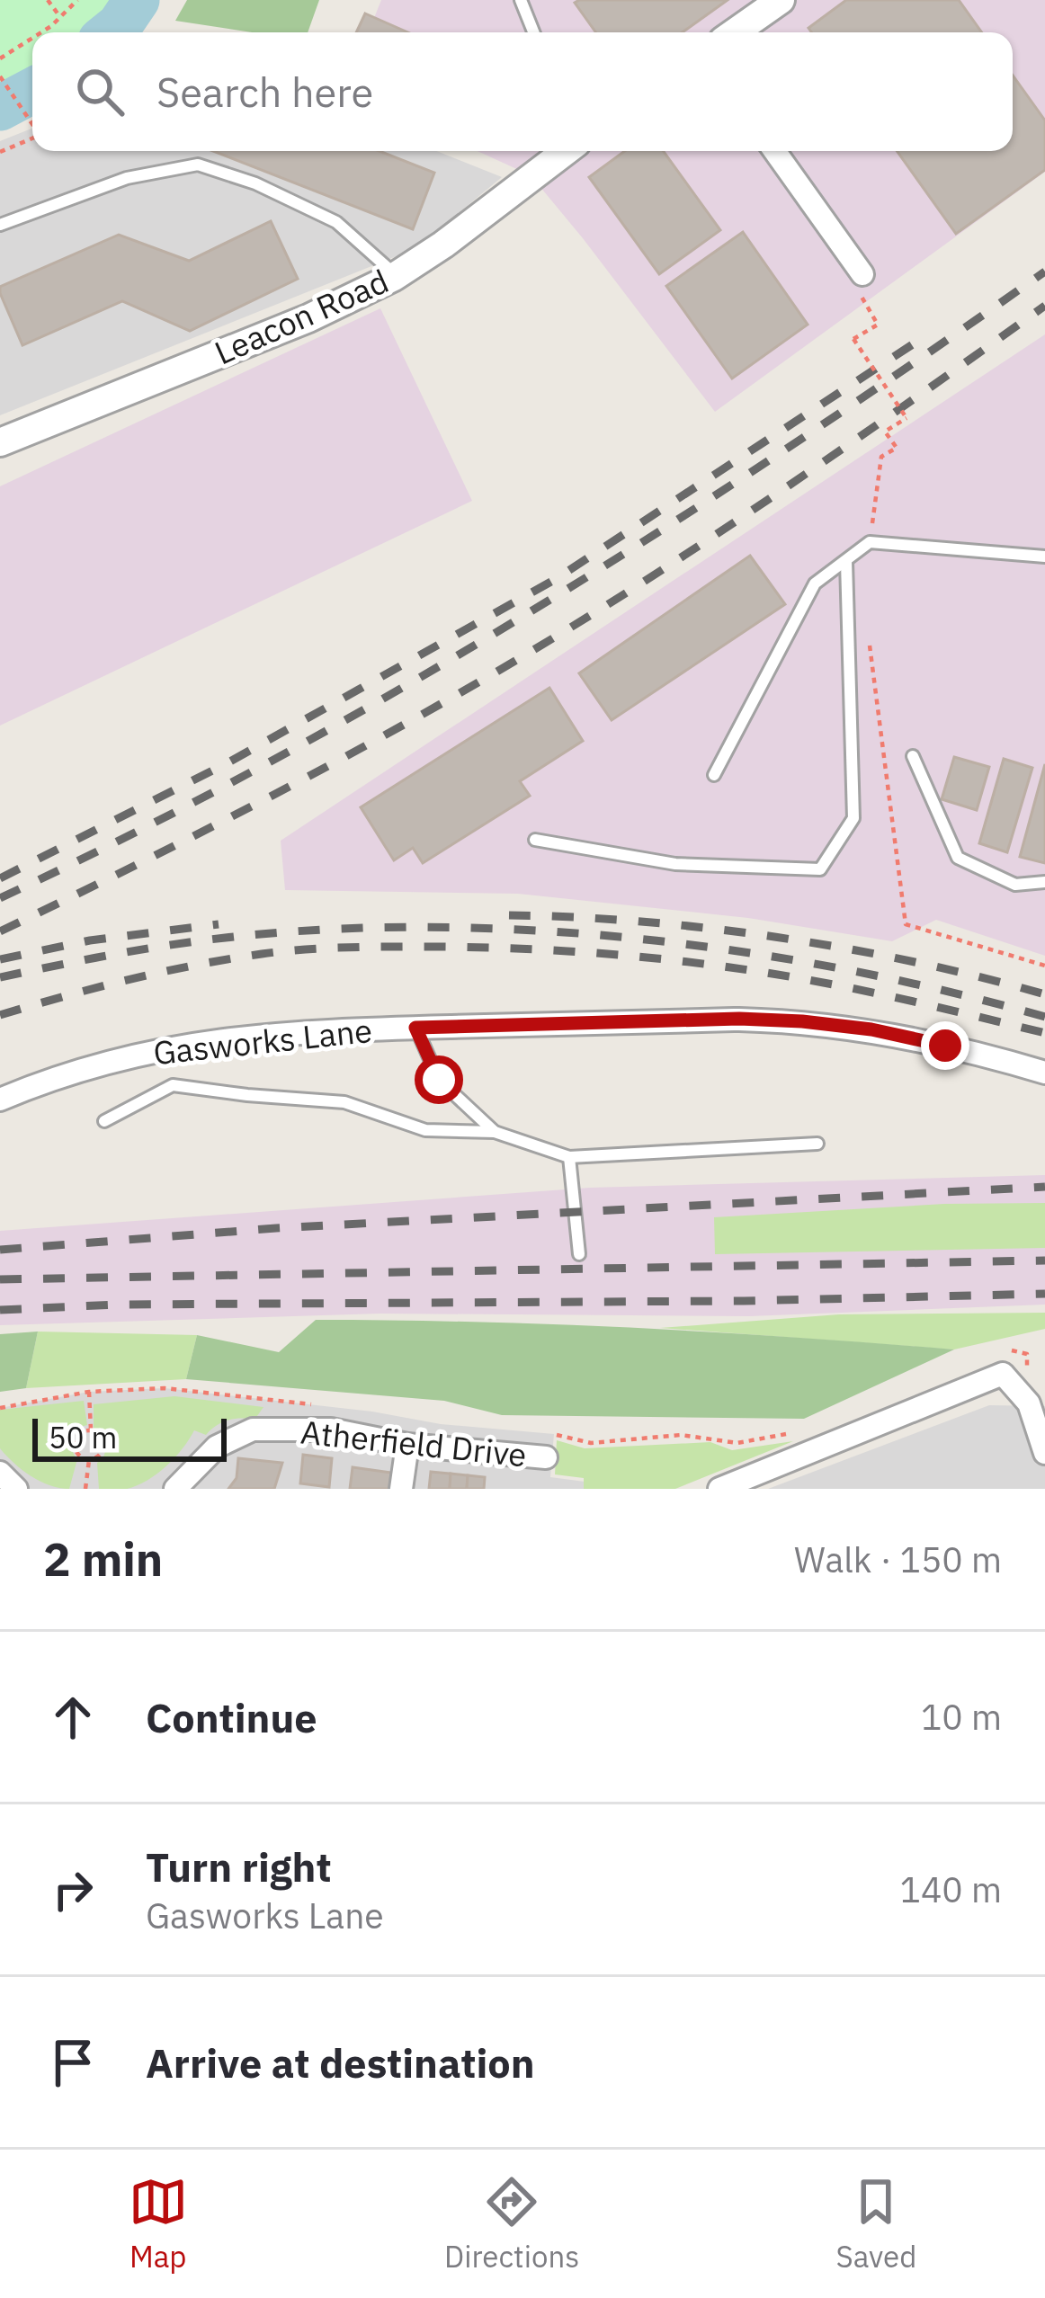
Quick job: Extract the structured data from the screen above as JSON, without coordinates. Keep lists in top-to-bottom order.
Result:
{
  "streets": {
    "street": ["Leacon Road", "Gasworks Lane", "Atherfield Drive"]
  },
  "scale_bar": "50 m",
  "page": {
    "search": "Search here",
    "scale": "50 m",
    "heading": ["2 min", "Walk · 150 m"],
    "list": [
      ["Continue", "10 m"],
      ["Turn right", "Gasworks Lane", "140 m"],
      "Arrive at destination"
    ],
    "nav": ["Map", "Directions", "Saved"]
  }
}
